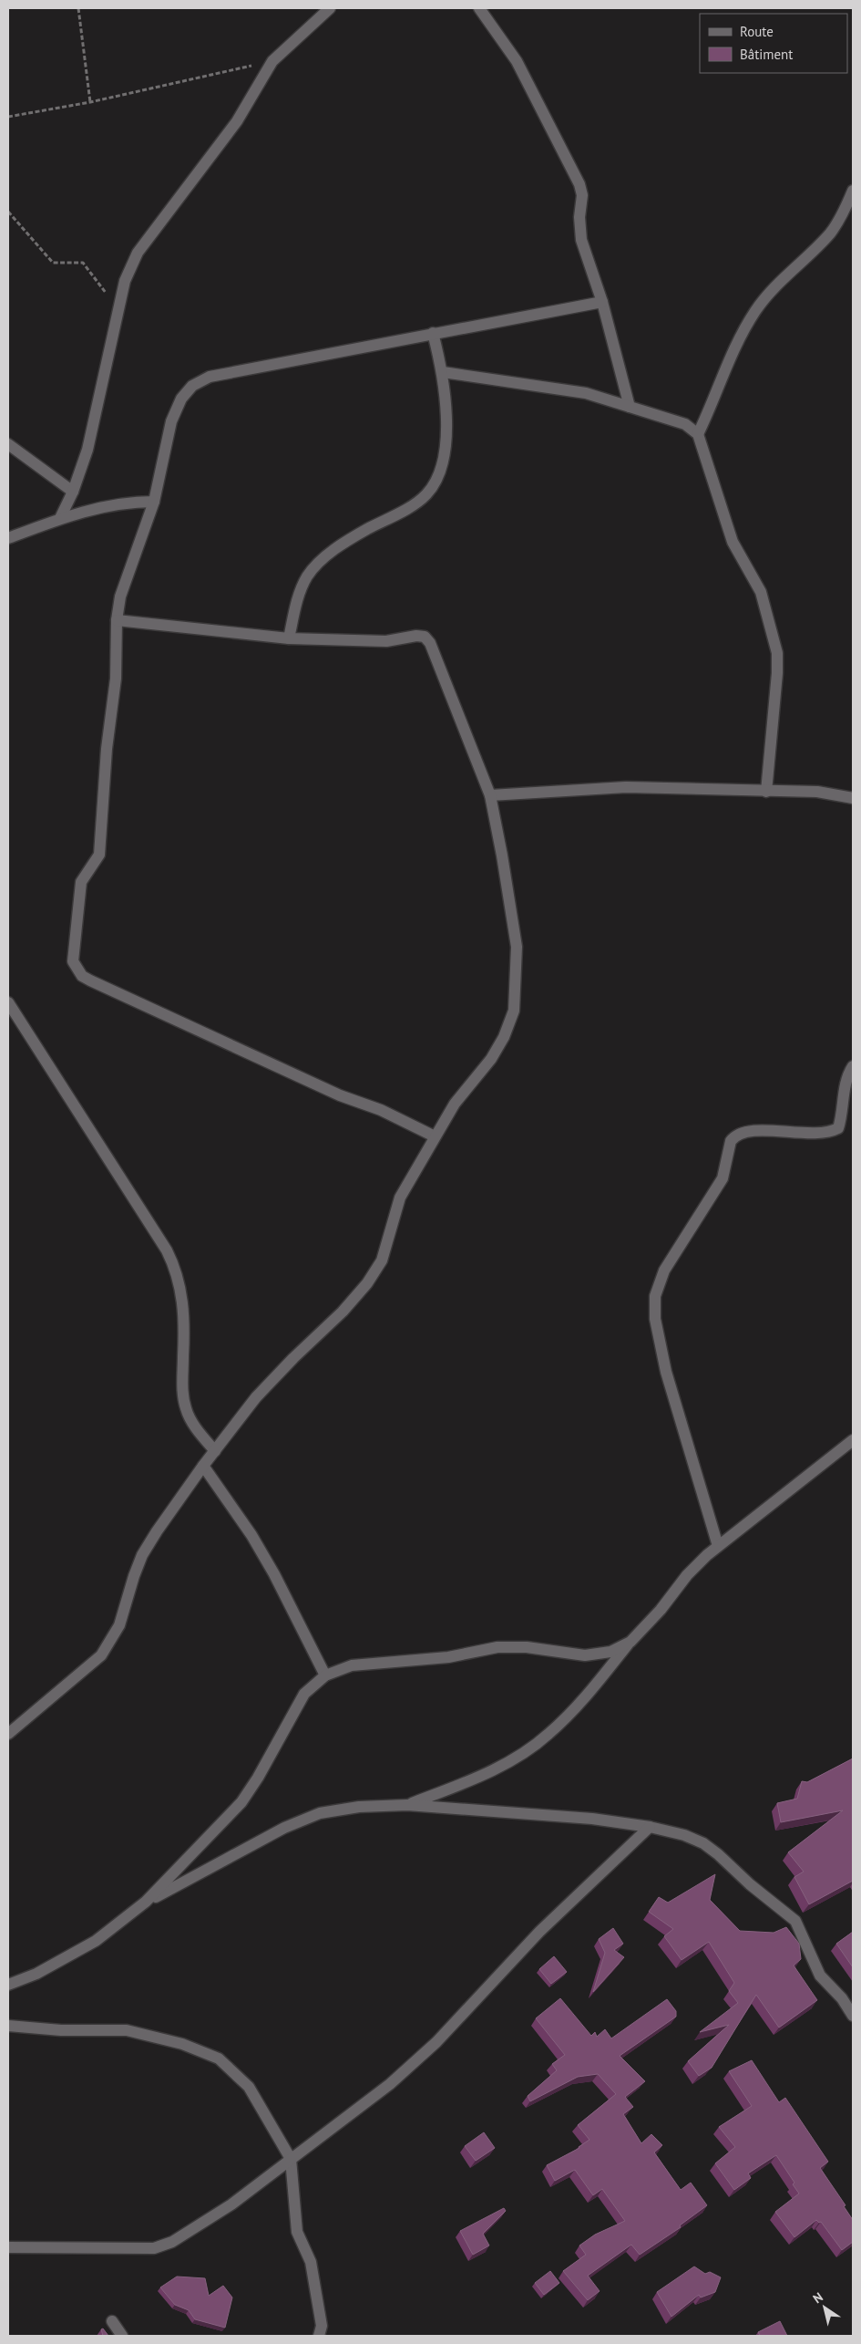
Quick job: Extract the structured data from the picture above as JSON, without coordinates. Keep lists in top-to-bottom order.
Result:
{
  "legend": ["Route", "Bâtiment"],
  "north": "top left"
}
